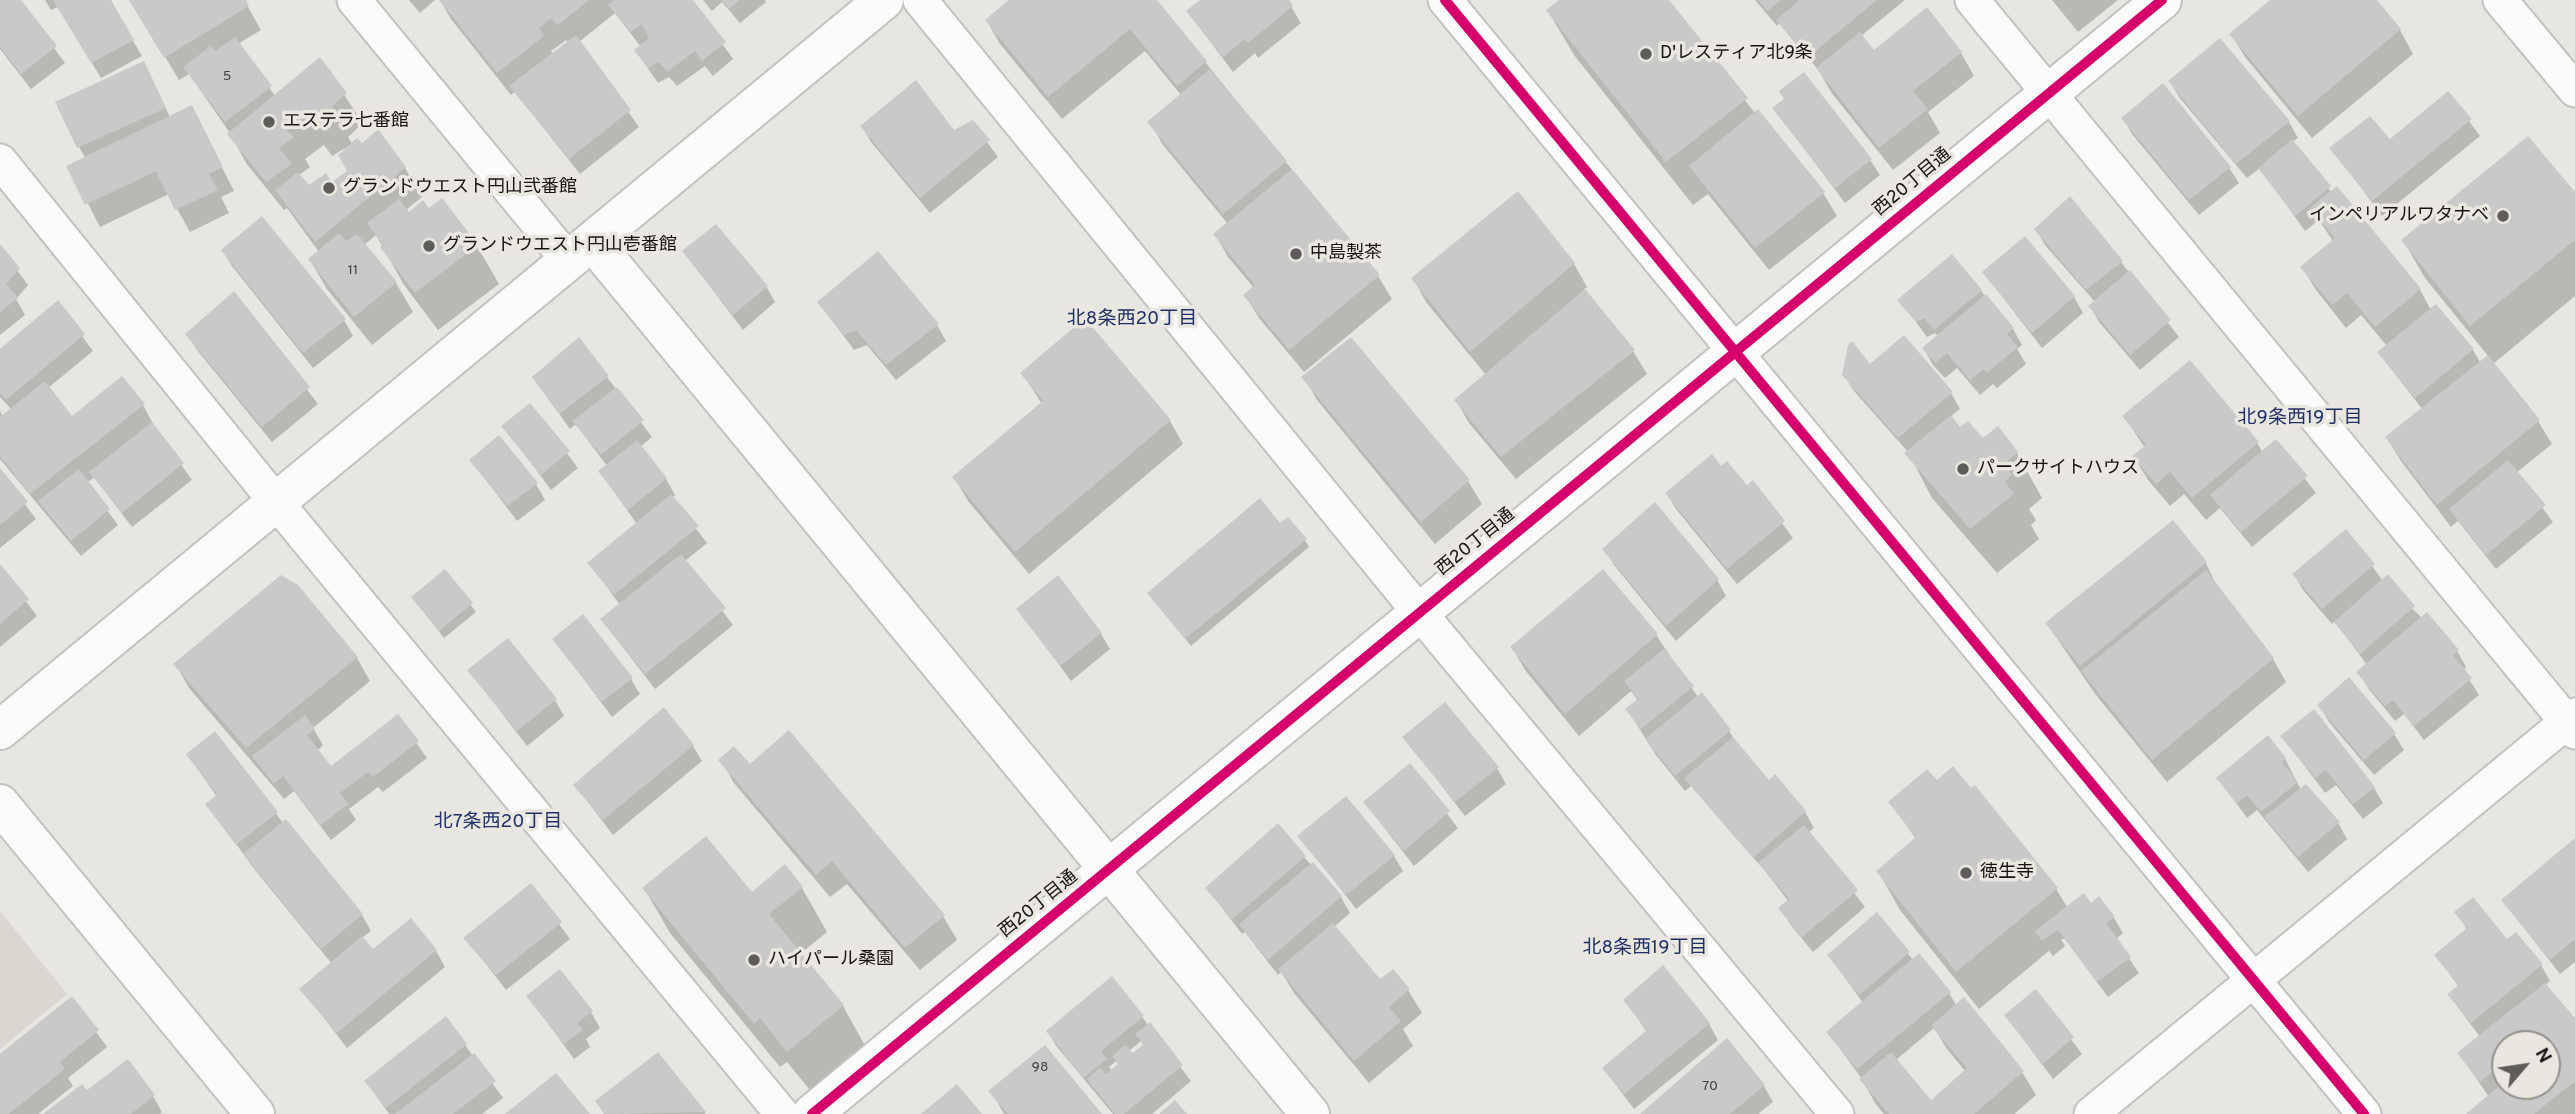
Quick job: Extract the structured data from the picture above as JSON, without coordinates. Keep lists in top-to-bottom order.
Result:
{
  "streets": {
    "street": ["西20丁目通"]
  },
  "districts": [
    "北8条西20丁目",
    "北9条西19丁目",
    "北7条西20丁目",
    "北8条西19丁目"
  ],
  "places": [
    "D'レスティア北9条",
    "エステラ七番館",
    "グランドウエスト円山弐番館",
    "インペリアルワタナベ",
    "グランドウエスト円山壱番館",
    "中島製茶",
    "パークサイトハウス",
    "徳生寺",
    "ハイパール桑園"
  ],
  "house_numbers": [
    "5",
    "11",
    "98",
    "70"
  ],
  "north": "top right"
}
